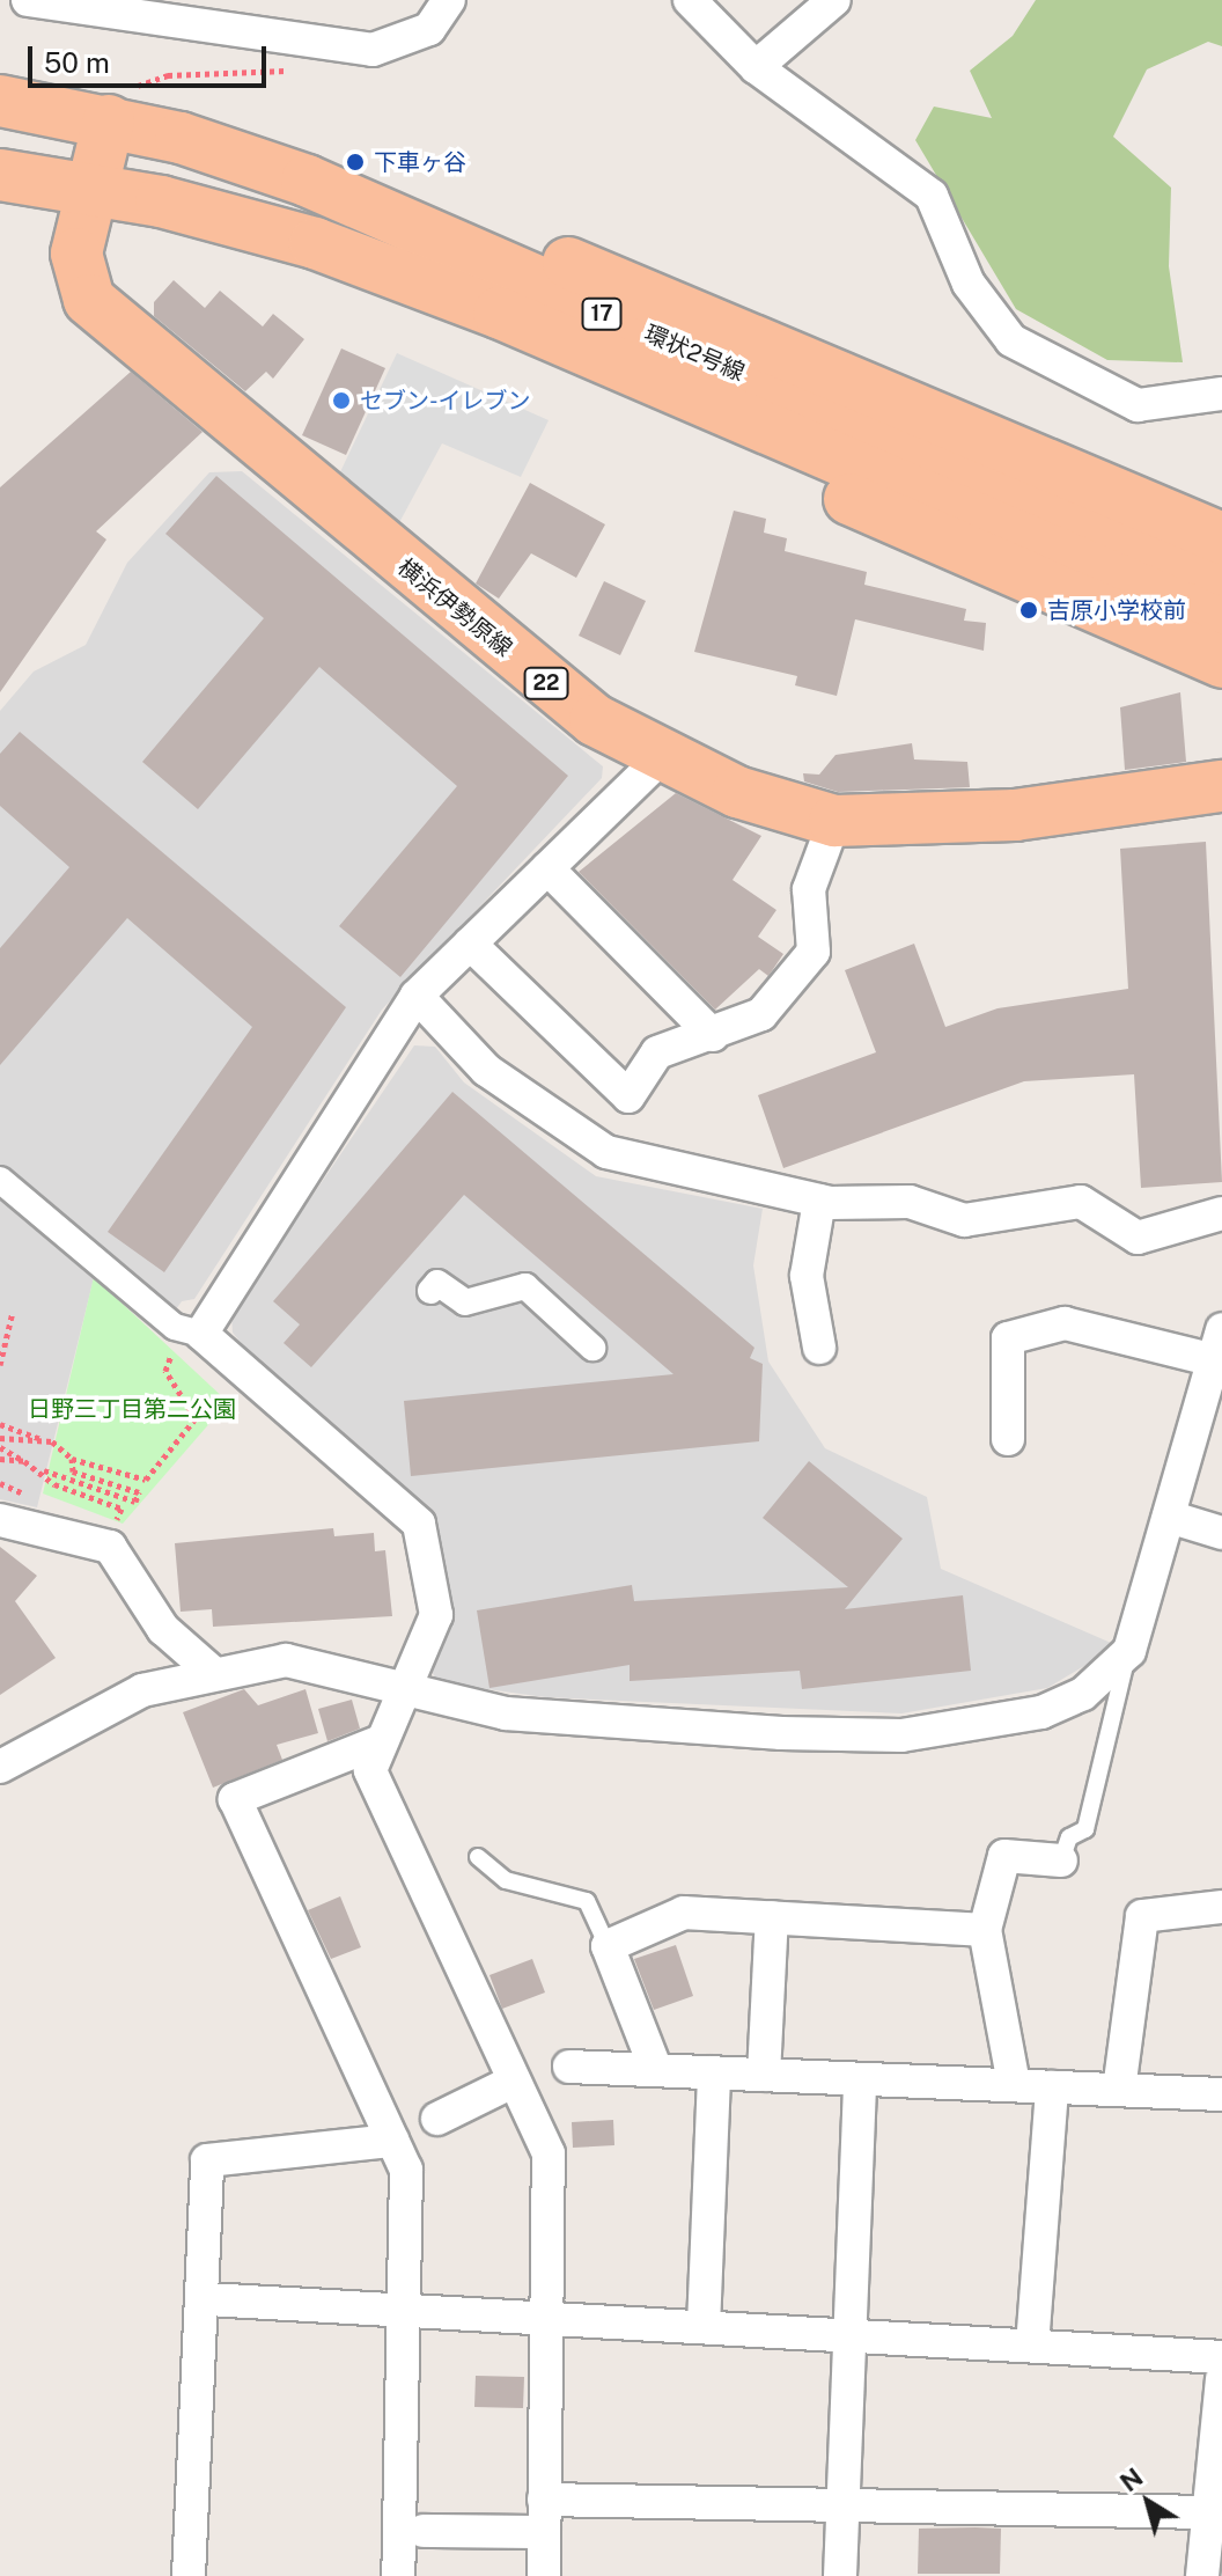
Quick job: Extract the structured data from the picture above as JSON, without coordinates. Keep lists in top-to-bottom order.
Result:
{
  "streets": {
    "main road": [
      "17",
      "環状2号線",
      "横浜伊勢原線",
      "22"
    ]
  },
  "crossings": [
    ["環状2号線", "横浜伊勢原線"]
  ],
  "parks": ["日野三丁目第二公園"],
  "places": ["下車ヶ谷", "セブン-イレブン", "吉原小学校前"],
  "scale_bar": "50 m",
  "north": "top left"
}
